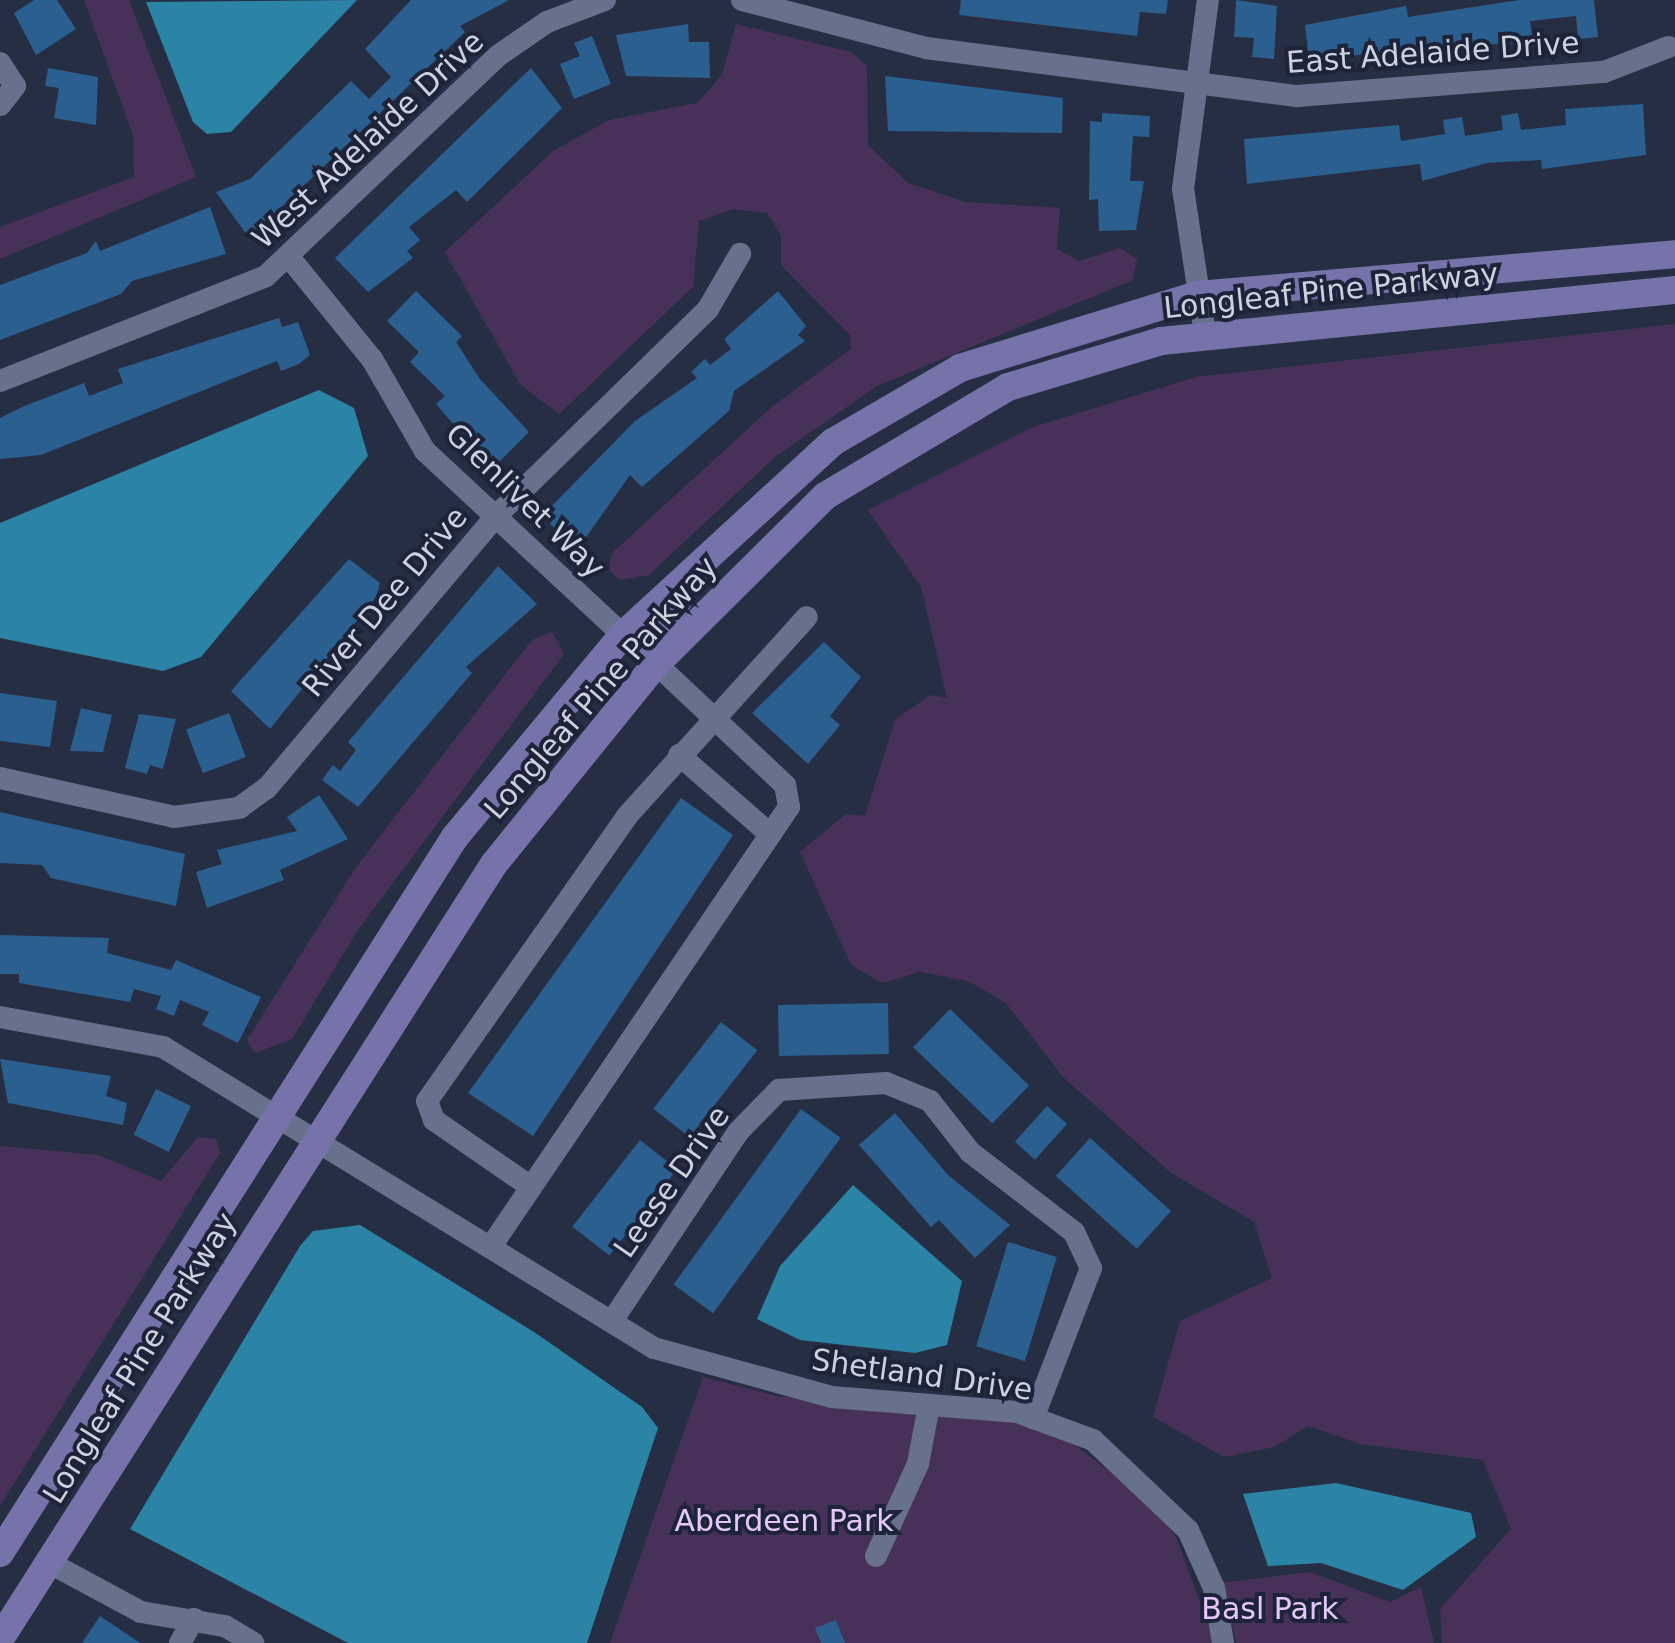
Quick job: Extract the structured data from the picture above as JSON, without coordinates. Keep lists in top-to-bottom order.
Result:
{
  "streets": {
    "main road": ["Longleaf Pine Parkway"],
    "street": [
      "East Adelaide Drive",
      "West Adelaide Drive",
      "Glenlivet Way",
      "River Dee Drive",
      "Leese Drive",
      "Shetland Drive"
    ]
  },
  "crossings": [
    ["West Adelaide Drive", "Glenlivet Way"],
    ["Longleaf Pine Parkway", "Glenlivet Way"],
    ["Longleaf Pine Parkway", "Shetland Drive"],
    ["Glenlivet Way", "River Dee Drive"],
    ["Leese Drive", "Shetland Drive"]
  ],
  "parks": ["Aberdeen Park", "Basl Park"]
}
